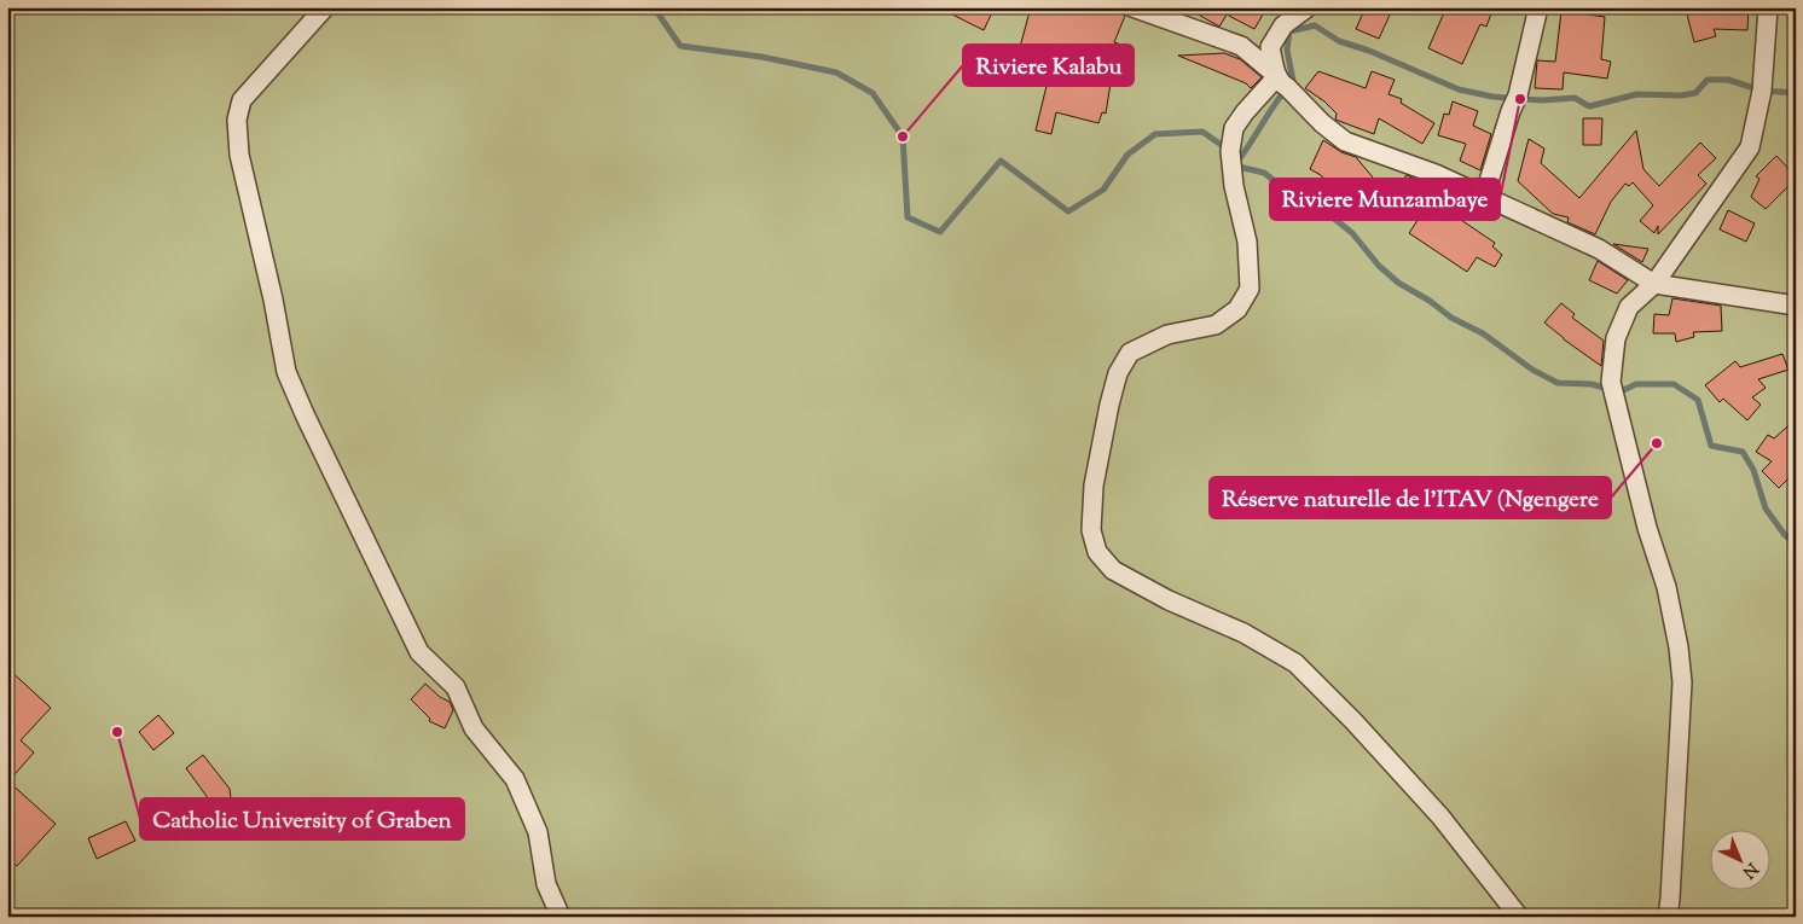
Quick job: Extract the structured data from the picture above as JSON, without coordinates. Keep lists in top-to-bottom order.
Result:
{
  "places": [
    "Riviere Munzambaye",
    "Riviere Kalabu",
    "Réserve naturelle de l'ITAV (Ngengere",
    "Catholic University of Graben"
  ],
  "north": "bottom right"
}
